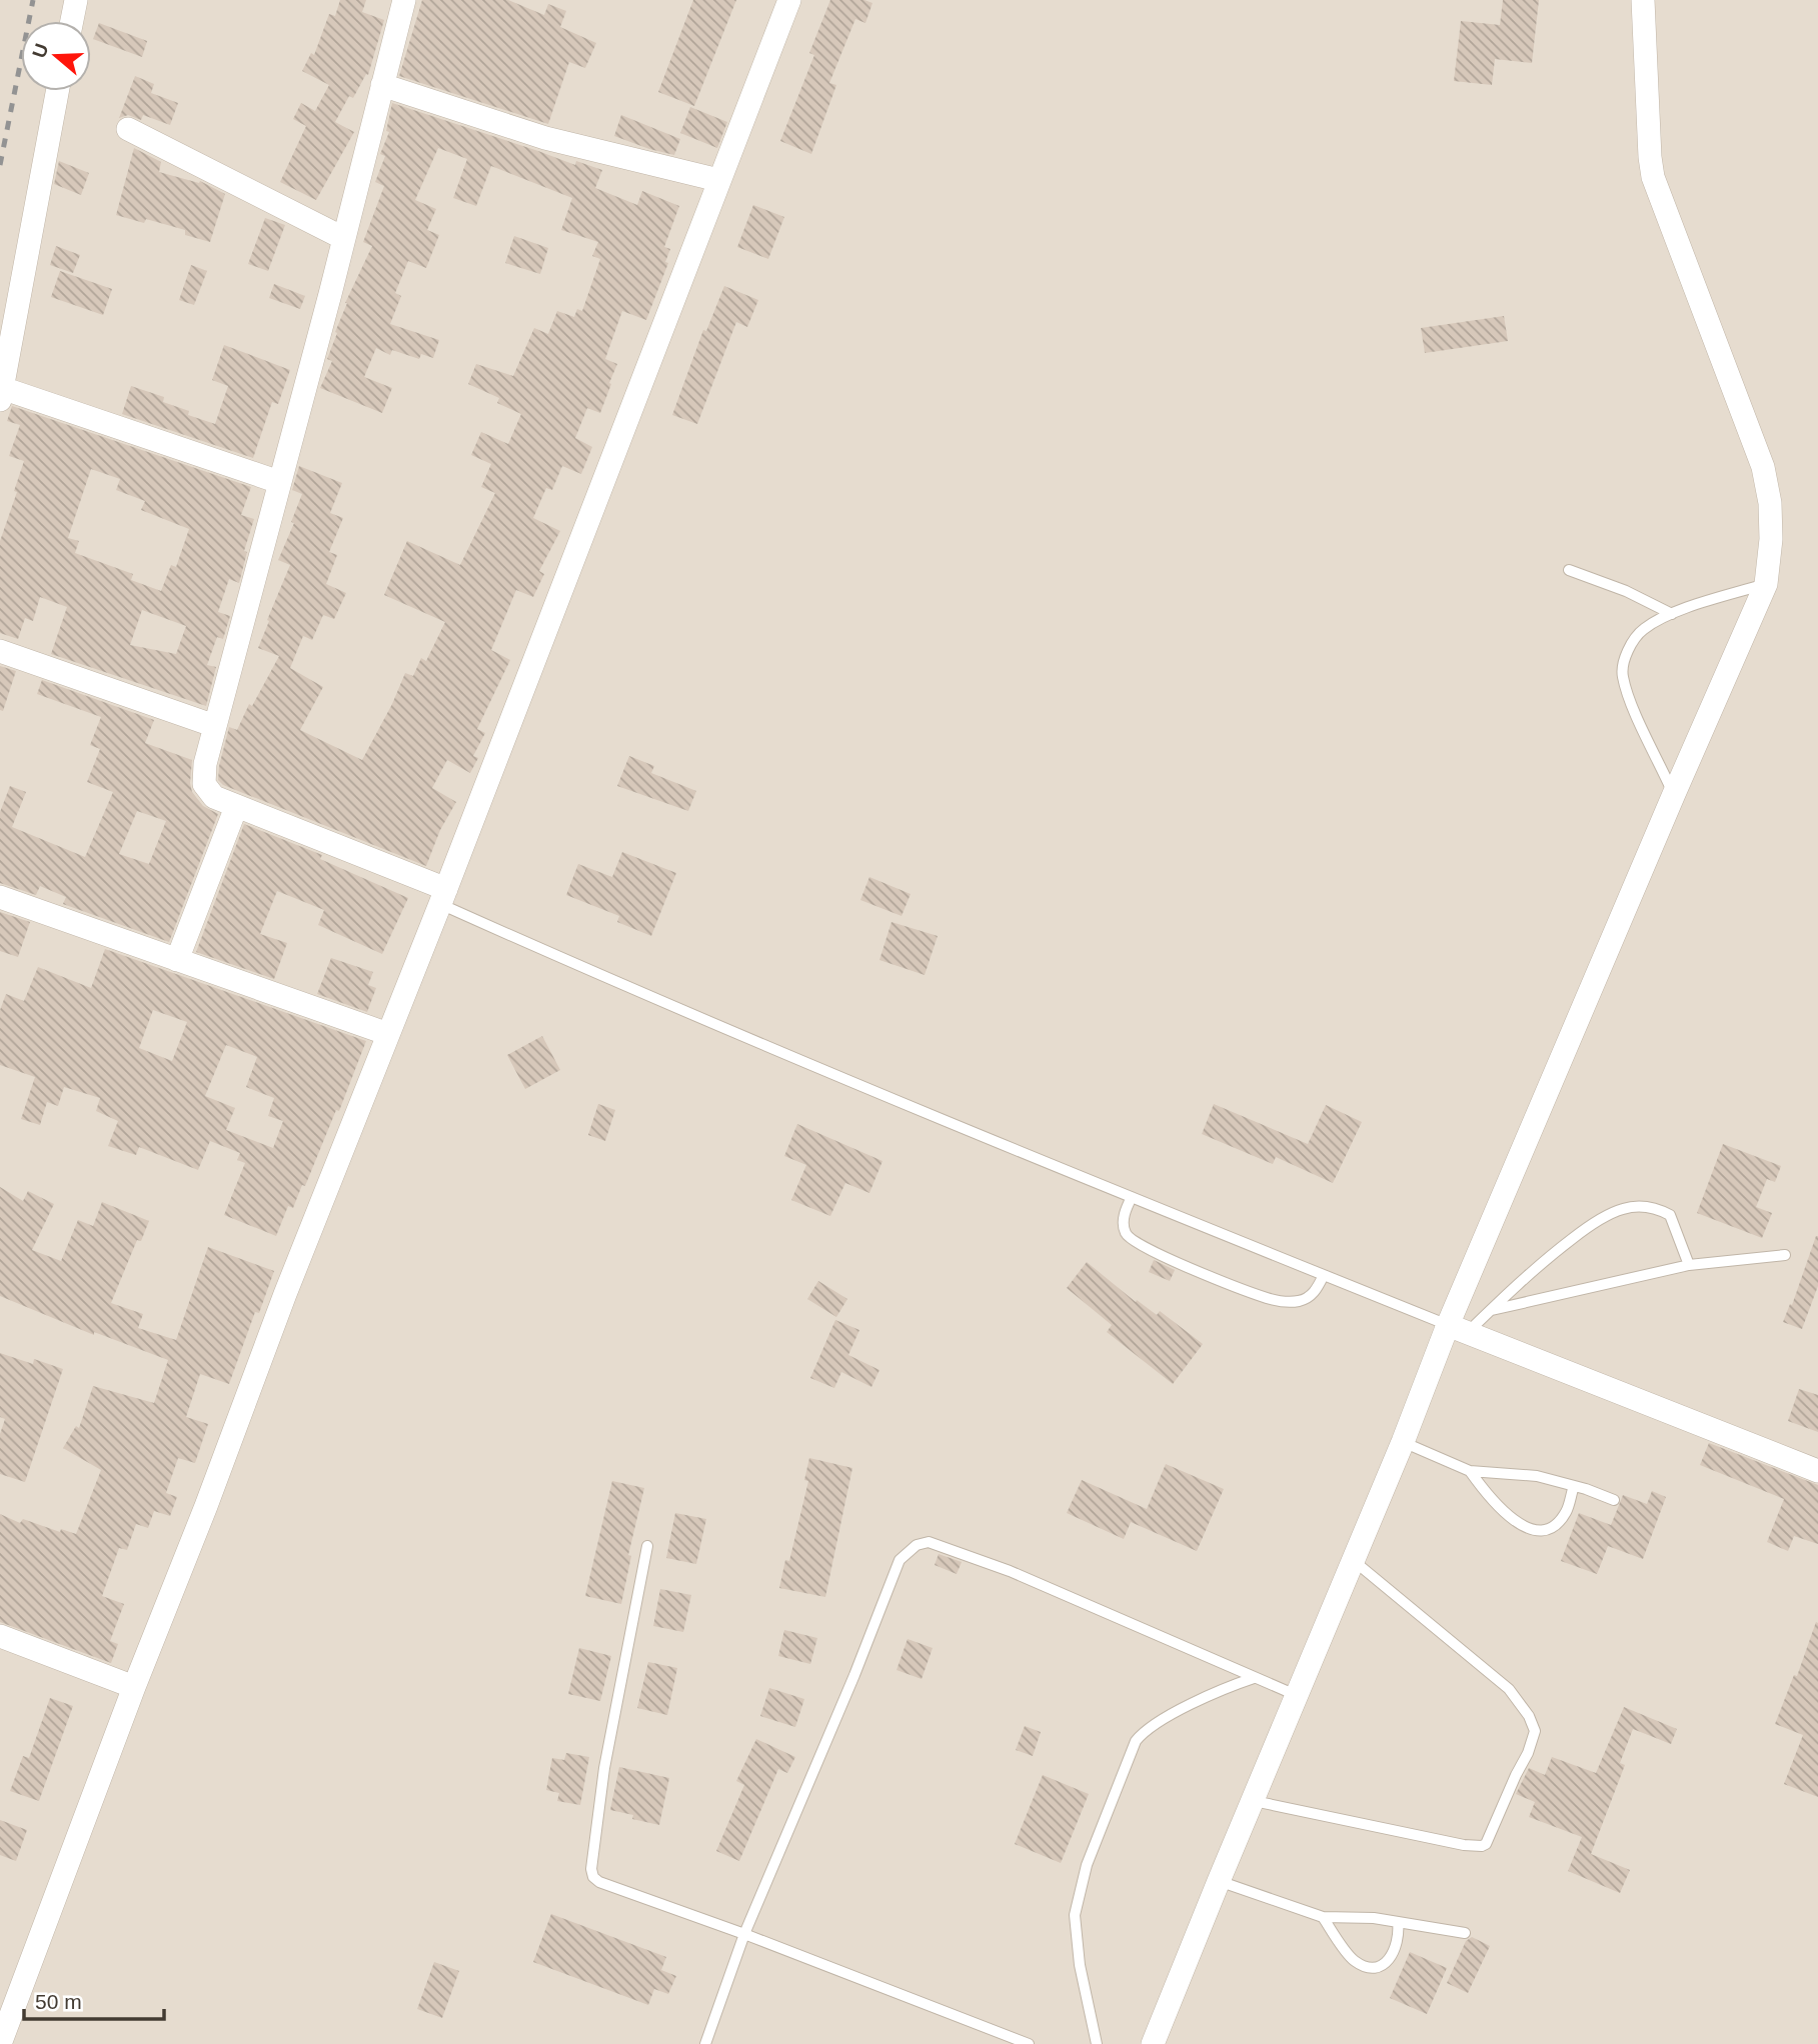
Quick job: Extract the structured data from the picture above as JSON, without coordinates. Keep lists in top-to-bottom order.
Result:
{
  "scale_bar": "50 m",
  "north": "left"
}
